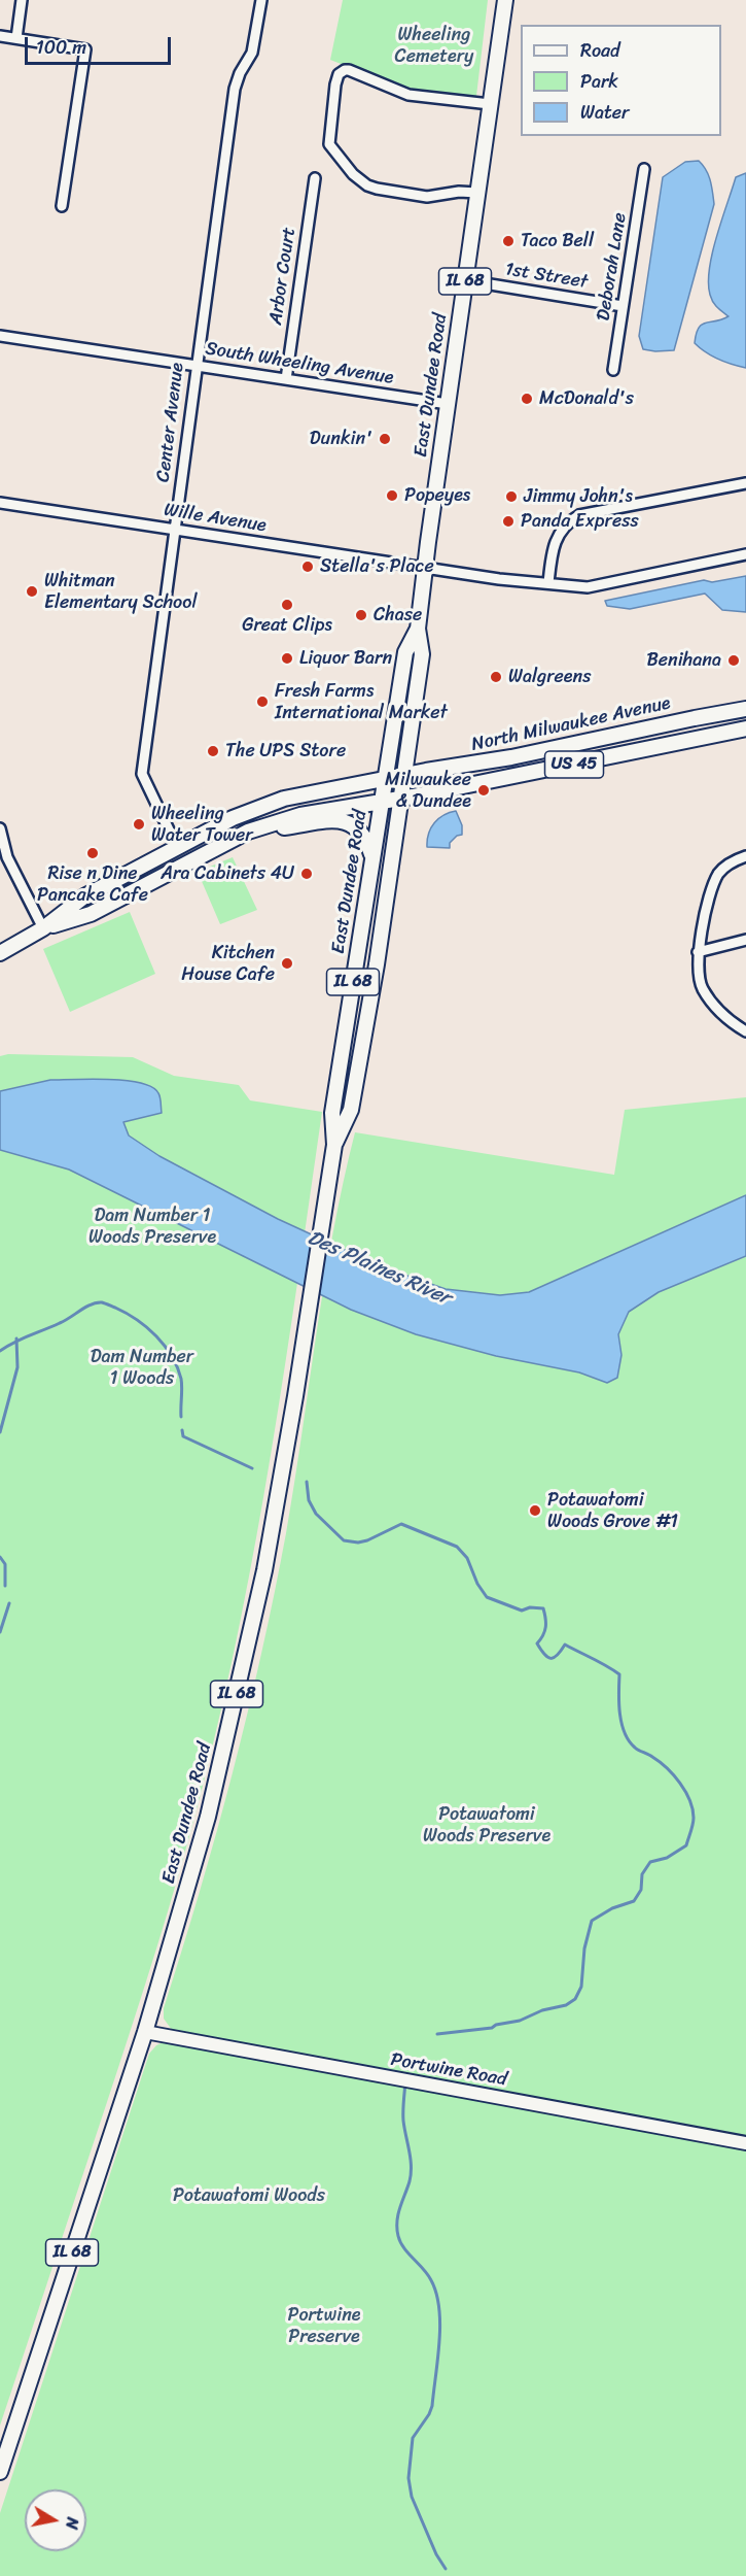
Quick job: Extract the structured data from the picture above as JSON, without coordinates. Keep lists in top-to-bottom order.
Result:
{
  "streets": {
    "main road": [
      "IL 68",
      "East Dundee Road",
      "North Milwaukee Avenue",
      "US 45"
    ],
    "street": [
      "Deborah Lane",
      "Arbor Court",
      "1st Street",
      "South Wheeling Avenue",
      "Center Avenue",
      "Wille Avenue",
      "Portwine Road"
    ]
  },
  "crossings": [
    ["Deborah Lane", "1st Street"],
    ["Arbor Court", "South Wheeling Avenue"],
    ["1st Street", "East Dundee Road"],
    ["South Wheeling Avenue", "East Dundee Road"],
    ["South Wheeling Avenue", "Center Avenue"],
    ["East Dundee Road", "Wille Avenue"],
    ["East Dundee Road", "North Milwaukee Avenue"],
    ["East Dundee Road", "US 45"],
    ["East Dundee Road", "Portwine Road"],
    ["Center Avenue", "Wille Avenue"],
    ["Center Avenue", "US 45"],
    ["North Milwaukee Avenue", "US 45"]
  ],
  "water": ["Des Plaines River"],
  "parks": [
    "Wheeling Cemetery",
    "Dam Number 1 Woods Preserve",
    "Dam Number 1 Woods",
    "Potawatomi Woods Preserve",
    "Potawatomi Woods",
    "Portwine Preserve"
  ],
  "places": [
    "Taco Bell",
    "McDonald's",
    "Dunkin'",
    "Popeyes",
    "Jimmy John's",
    "Panda Express",
    "Stella's Place",
    "Whitman Elementary School",
    "Great Clips",
    "Chase",
    "Liquor Barn",
    "Benihana",
    "Walgreens",
    "Fresh Farms International Market",
    "The UPS Store",
    "Milwaukee & Dundee",
    "Wheeling Water Tower",
    "Rise n Dine Pancake Cafe",
    "Ara Cabinets 4U",
    "Kitchen House Cafe",
    "Potawatomi Woods Grove #1"
  ],
  "legend": ["Road", "Park", "Water"],
  "scale_bar": "100 m",
  "north": "right"
}
